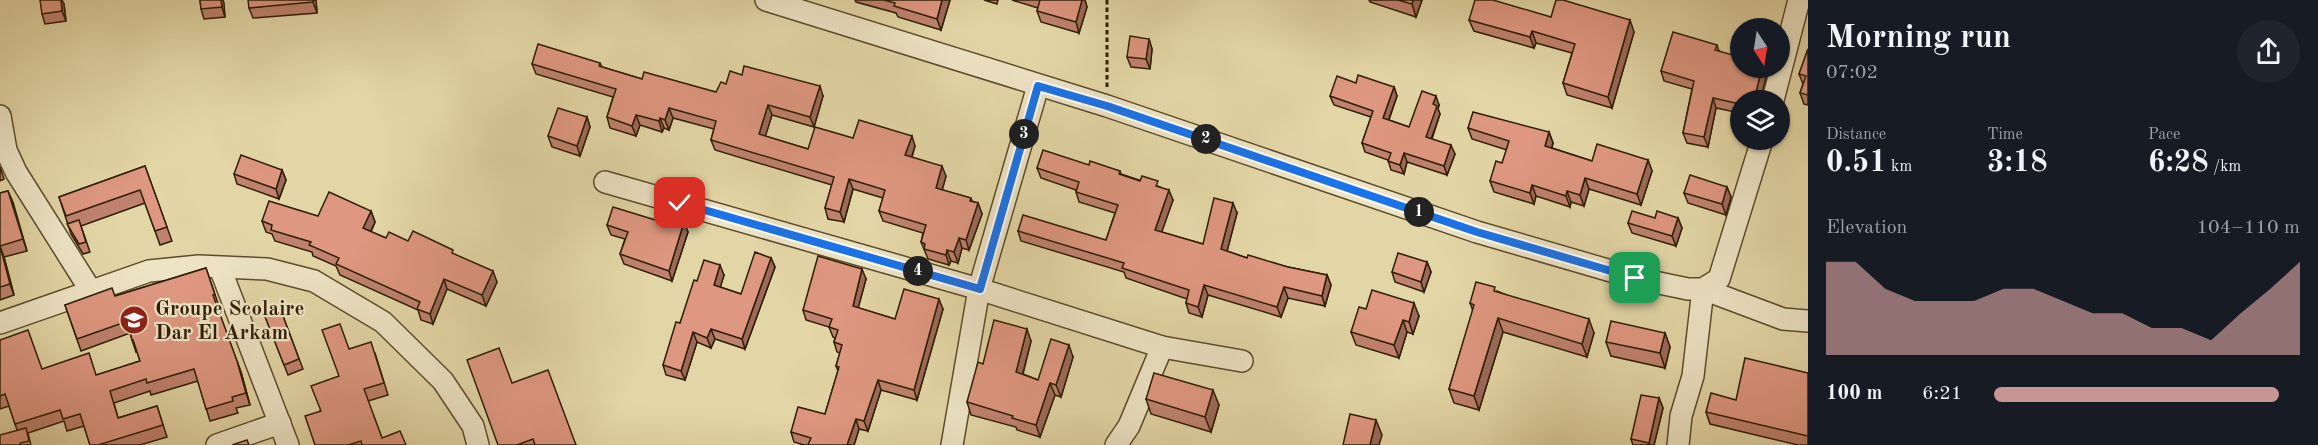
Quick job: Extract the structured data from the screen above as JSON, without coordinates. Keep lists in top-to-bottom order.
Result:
{
  "places": {
    "school or university": ["Groupe Scolaire Dar El Arkam"]
  },
  "north": "bottom",
  "page": {
    "heading": ["Morning run", "07:02"],
    "stats": [
      ["Distance", "0.51 km"],
      ["Time", "3:18"],
      ["Pace", "6:28 /km"]
    ],
    "pins": [
      "3",
      "2",
      "1",
      "4"
    ],
    "chart": ["Elevation", "104–110 m"],
    "list": [
      {
        "name": "100 m",
        "note": "6:21"
      }
    ]
  }
}
